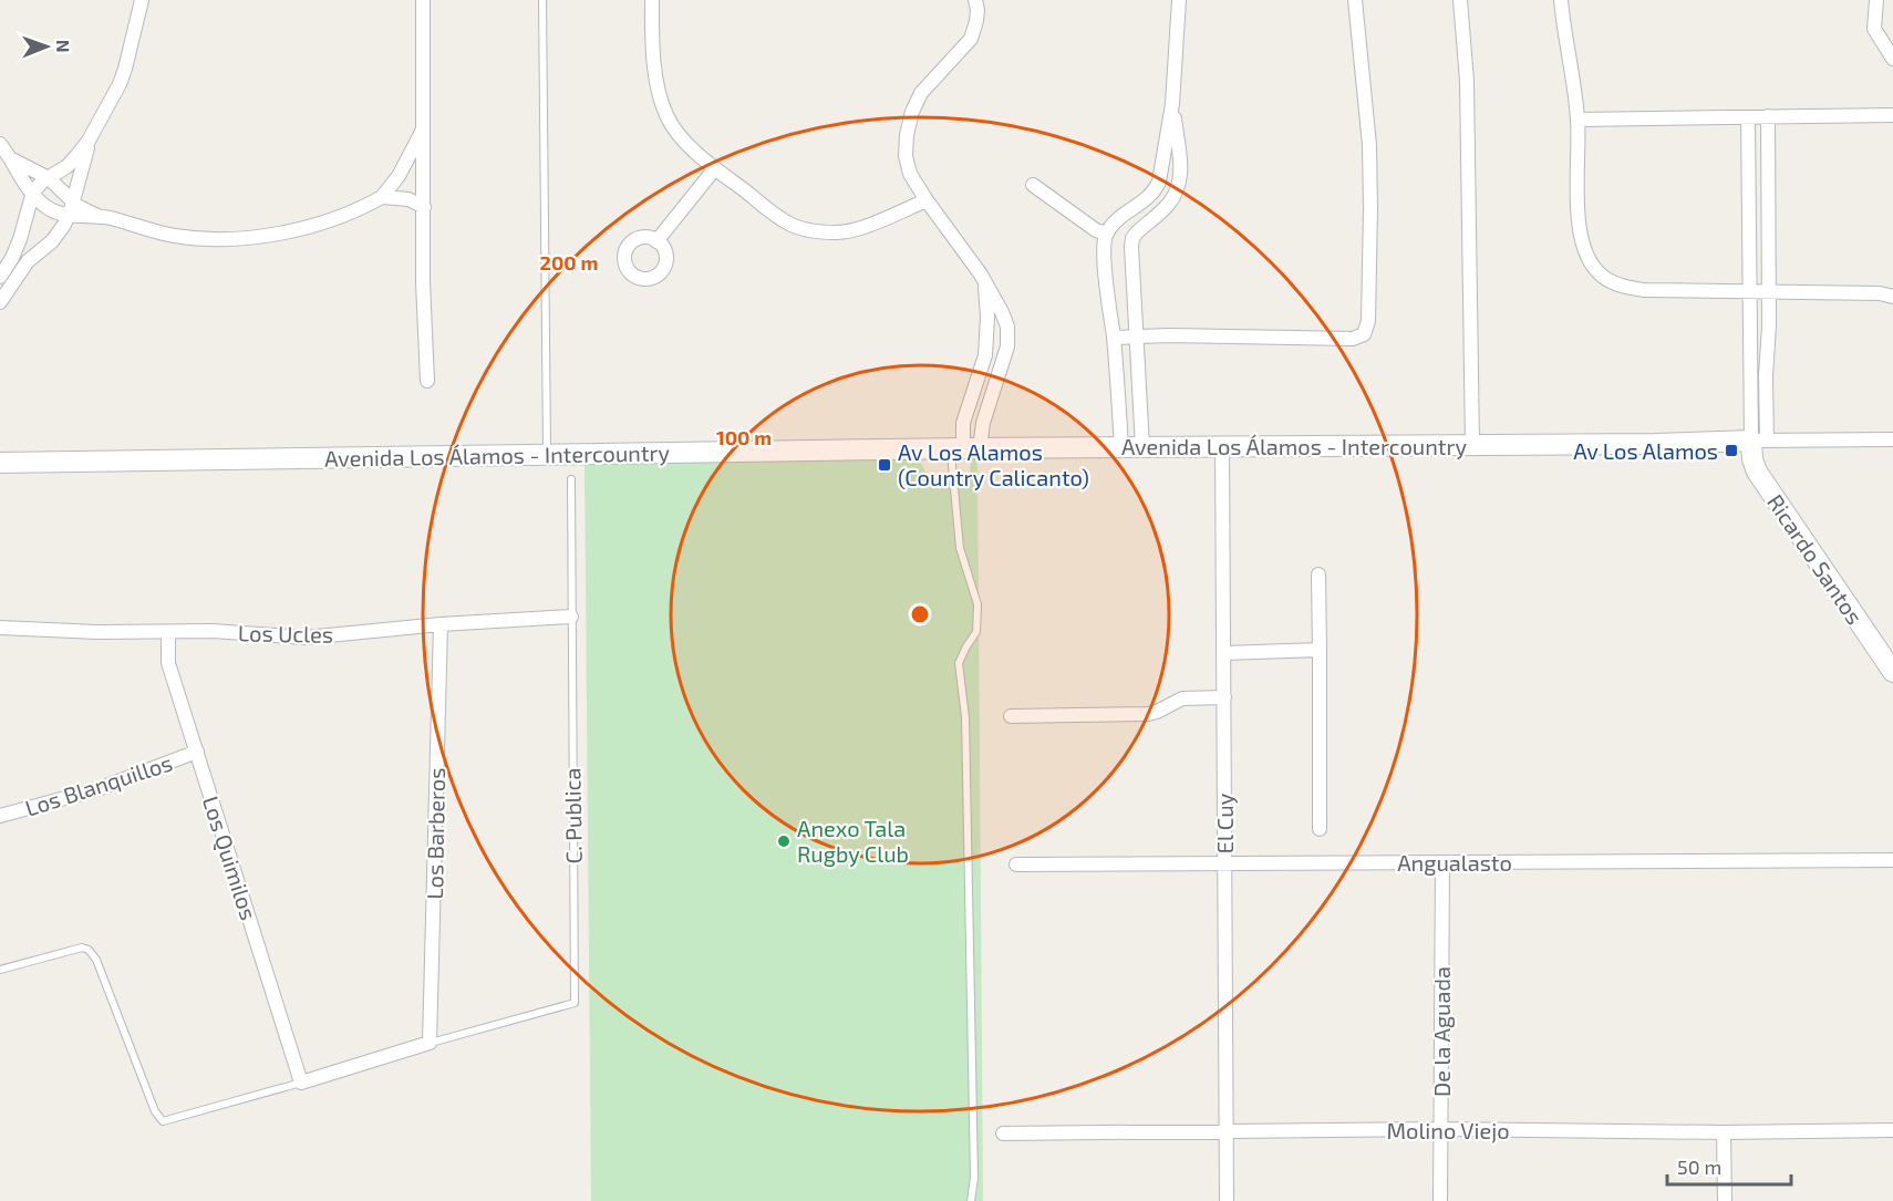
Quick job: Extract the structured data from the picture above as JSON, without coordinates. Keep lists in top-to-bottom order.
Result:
{
  "streets": {
    "main road": ["Avenida Los Álamos - Intercountry", "Ricardo Santos"],
    "street": [
      "Los Ucles",
      "Los Blanquillos",
      "El Cuy",
      "Los Barberos",
      "Los Quimilos",
      "Angualasto",
      "De la Aguada",
      "Molino Viejo"
    ],
    "lane": ["C. Publica"]
  },
  "crossings": [
    ["Avenida Los Álamos - Intercountry", "Ricardo Santos"],
    ["Avenida Los Álamos - Intercountry", "El Cuy"],
    ["Los Ucles", "C. Publica"],
    ["Los Ucles", "Los Barberos"],
    ["Los Ucles", "Los Quimilos"],
    ["Los Blanquillos", "Los Quimilos"],
    ["C. Publica", "Los Barberos"],
    ["El Cuy", "Angualasto"],
    ["El Cuy", "Molino Viejo"],
    ["Angualasto", "De la Aguada"],
    ["De la Aguada", "Molino Viejo"]
  ],
  "places": {
    "transit": ["Av Los Alamos", "Av Los Alamos (Country Calicanto)"],
    "other": ["Anexo Tala Rugby Club"]
  },
  "scale_bar": "50 m",
  "north": "right",
  "rings": ["200 m", "100 m"]
}
